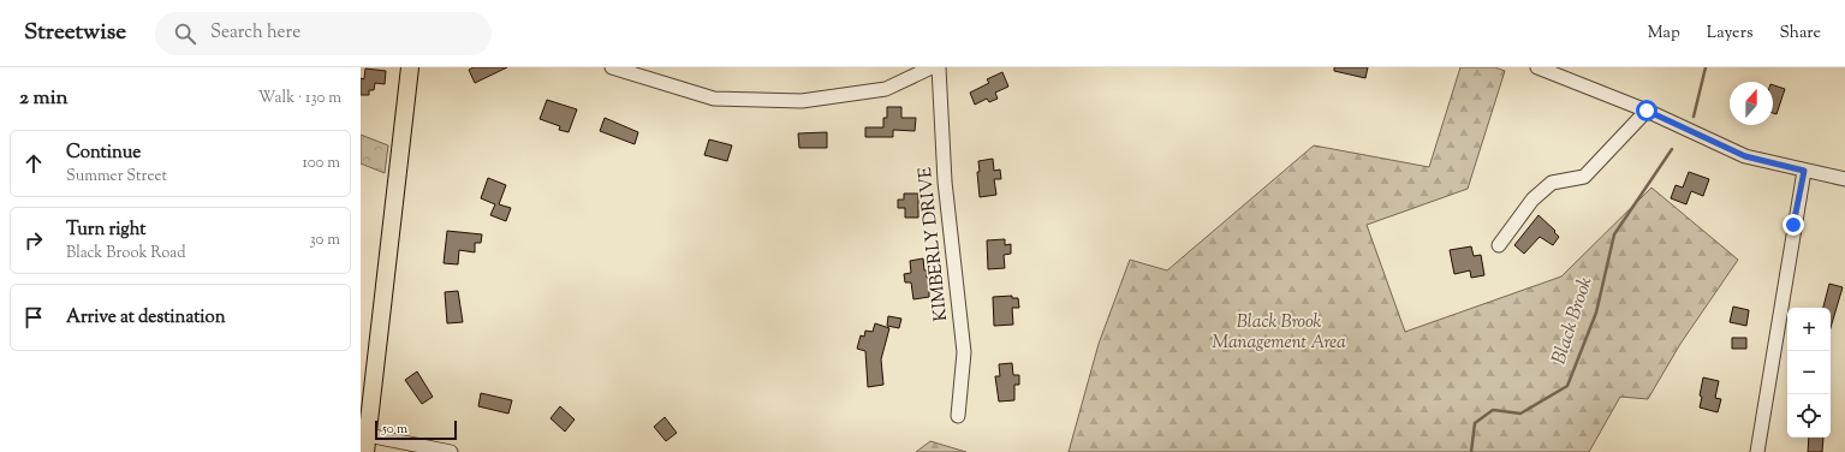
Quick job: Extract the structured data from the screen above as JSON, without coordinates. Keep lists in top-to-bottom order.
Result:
{
  "streets": {
    "street": ["KIMBERLY DRIVE"]
  },
  "water": ["Black Brook"],
  "parks": ["Black Brook Management Area"],
  "scale_bar": "50 m",
  "north": "top",
  "page": {
    "header": "Streetwise",
    "search": "Search here",
    "nav": ["Map", "Layers", "Share"],
    "heading": ["2 min", "Walk · 130 m"],
    "list": [
      ["Continue", "Summer Street", "100 m"],
      ["Turn right", "Black Brook Road", "30 m"],
      "Arrive at destination"
    ],
    "map_buttons": ["+", "−"],
    "scale": "50 m"
  }
}
